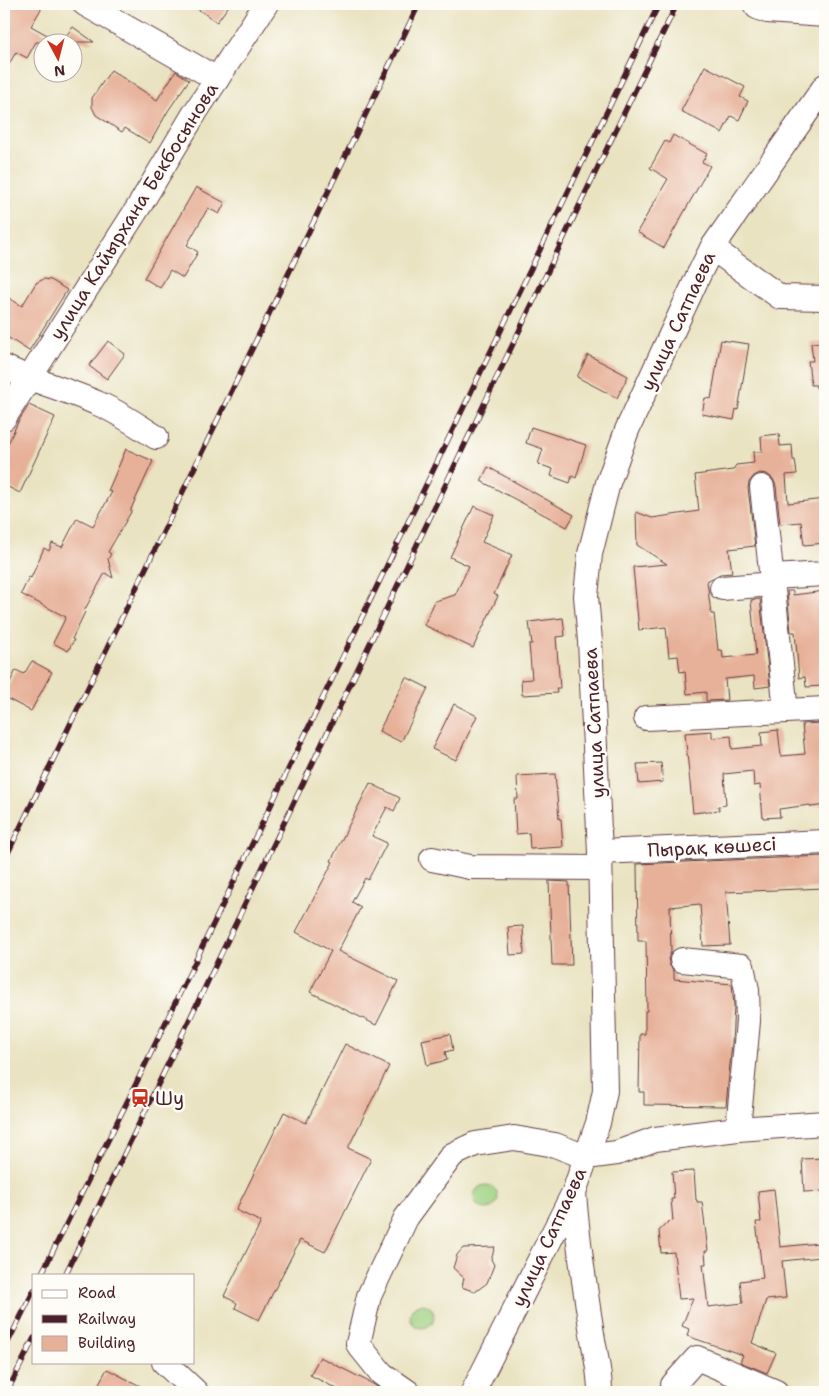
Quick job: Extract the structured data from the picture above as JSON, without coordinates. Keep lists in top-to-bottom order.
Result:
{
  "streets": {
    "street": ["улица Кайырхана Бекбосынова", "улица Сатпаева", "Пырақ көшесі"]
  },
  "crossings": [
    ["улица Сатпаева", "Пырақ көшесі"]
  ],
  "places": {
    "station": ["Шу"]
  },
  "legend": ["Road", "Railway", "Building"],
  "north": "bottom"
}
